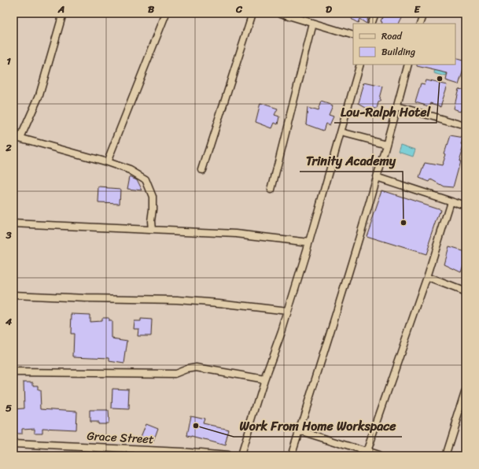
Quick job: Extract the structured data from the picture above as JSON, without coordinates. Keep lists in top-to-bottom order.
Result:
{
  "streets": {
    "street": ["Grace Street"]
  },
  "places": ["Lou-Ralph Hotel", "Trinity Academy", "Work From Home Workspace"],
  "legend": ["Road", "Building"],
  "grid": {
    "columns": [
      "A",
      "B",
      "C",
      "D",
      "E"
    ],
    "rows": [
      "1",
      "2",
      "3",
      "4",
      "5"
    ]
  }
}
